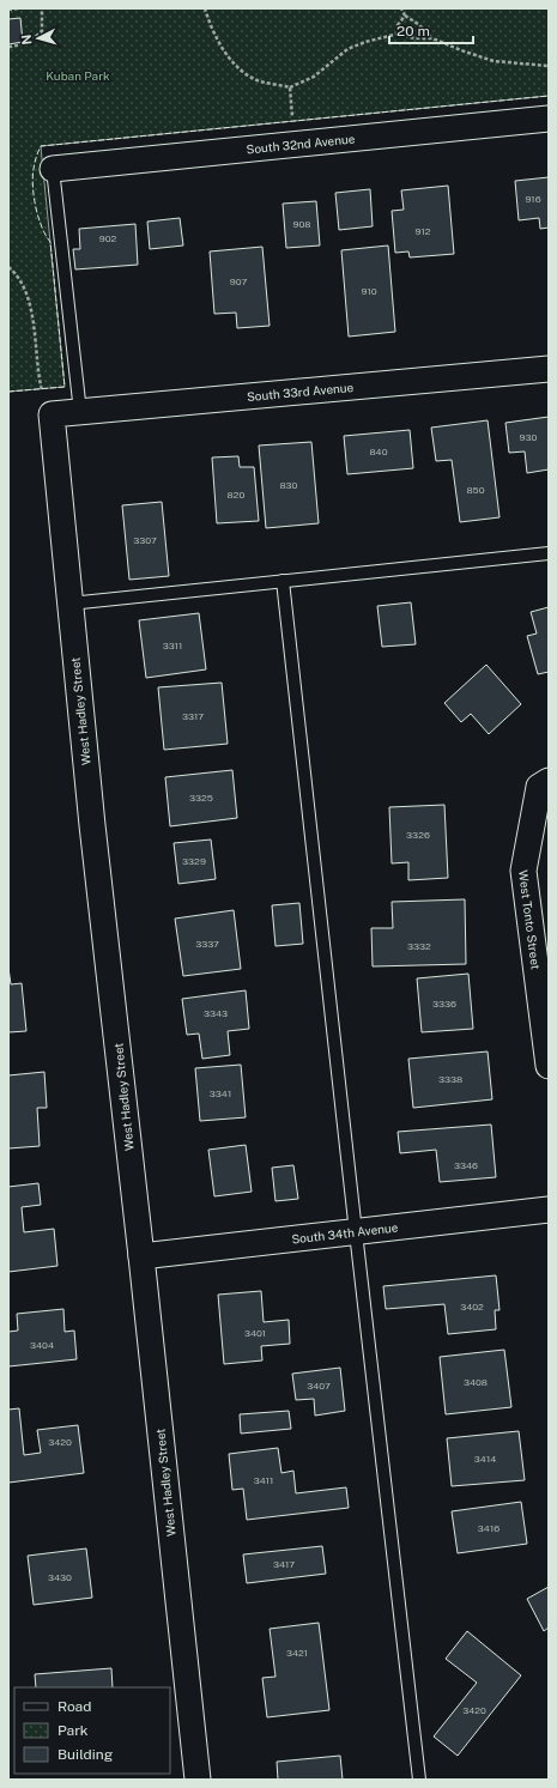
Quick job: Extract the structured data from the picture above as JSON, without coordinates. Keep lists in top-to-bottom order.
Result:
{
  "streets": {
    "street": [
      "South 32nd Avenue",
      "South 33rd Avenue",
      "West Hadley Street",
      "West Tonto Street",
      "South 34th Avenue"
    ]
  },
  "crossings": [
    ["South 33rd Avenue", "West Hadley Street"],
    ["West Hadley Street", "South 34th Avenue"]
  ],
  "parks": ["Kuban Park"],
  "house_numbers": [
    "916",
    "908",
    "912",
    "902",
    "907",
    "910",
    "930",
    "840",
    "830",
    "850",
    "820",
    "3307",
    "3311",
    "3317",
    "3325",
    "3326",
    "3329",
    "3337",
    "3332",
    "3336",
    "3343",
    "3338",
    "3341",
    "3346",
    "3402",
    "3401",
    "3404",
    "3408",
    "3407",
    "3420",
    "3414",
    "3411",
    "3416",
    "3417",
    "3430",
    "3421",
    "3420"
  ],
  "legend": ["Road", "Park", "Building"],
  "scale_bar": "20 m",
  "north": "left"
}
